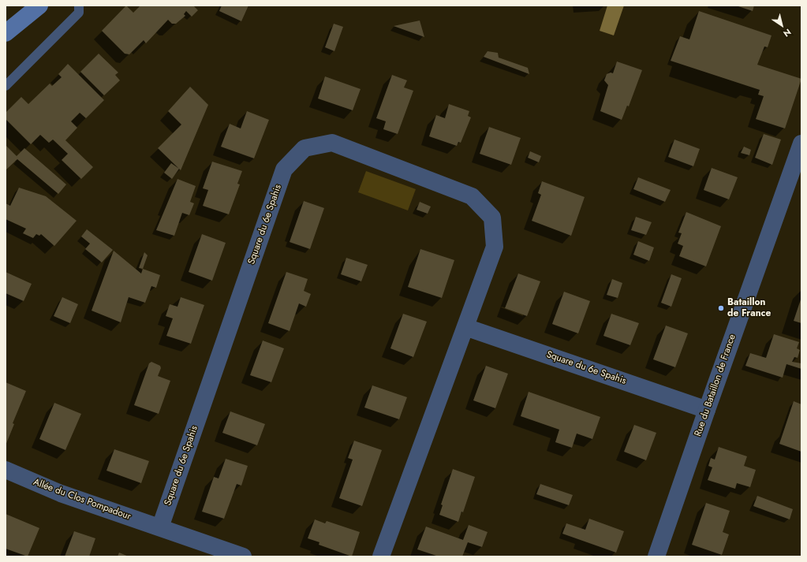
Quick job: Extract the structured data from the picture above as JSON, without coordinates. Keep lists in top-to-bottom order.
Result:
{
  "streets": {
    "street": ["Square du 6e Spahis", "Rue du Bataillon de France", "Allée du Clos Pompadour"]
  },
  "crossings": [
    ["Square du 6e Spahis", "Rue du Bataillon de France"],
    ["Square du 6e Spahis", "Allée du Clos Pompadour"]
  ],
  "places": ["Bataillon de France"],
  "north": "bottom right"
}
